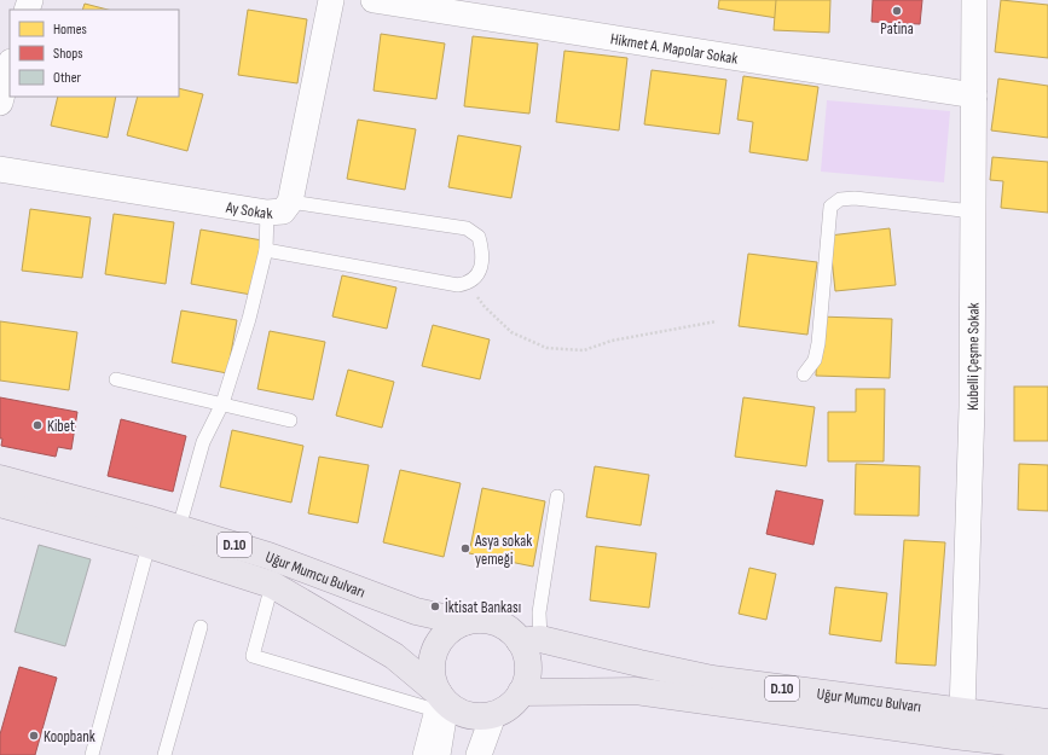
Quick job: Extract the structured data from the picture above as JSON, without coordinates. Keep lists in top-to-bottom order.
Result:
{
  "streets": {
    "main road": ["D.10", "Uğur Mumcu Bulvarı"],
    "street": ["Hikmet A. Mapolar Sokak", "Ay Sokak", "Kubelli Çeşme Sokak"]
  },
  "crossings": [
    ["Hikmet A. Mapolar Sokak", "Kubelli Çeşme Sokak"],
    ["Kubelli Çeşme Sokak", "Uğur Mumcu Bulvarı"],
    ["D.10", "Uğur Mumcu Bulvarı"]
  ],
  "places": [
    "Patina",
    "Kibet",
    "Asya sokak yemeği",
    "İktisat Bankası",
    "Koopbank"
  ],
  "legend": ["Homes", "Shops", "Other"]
}
